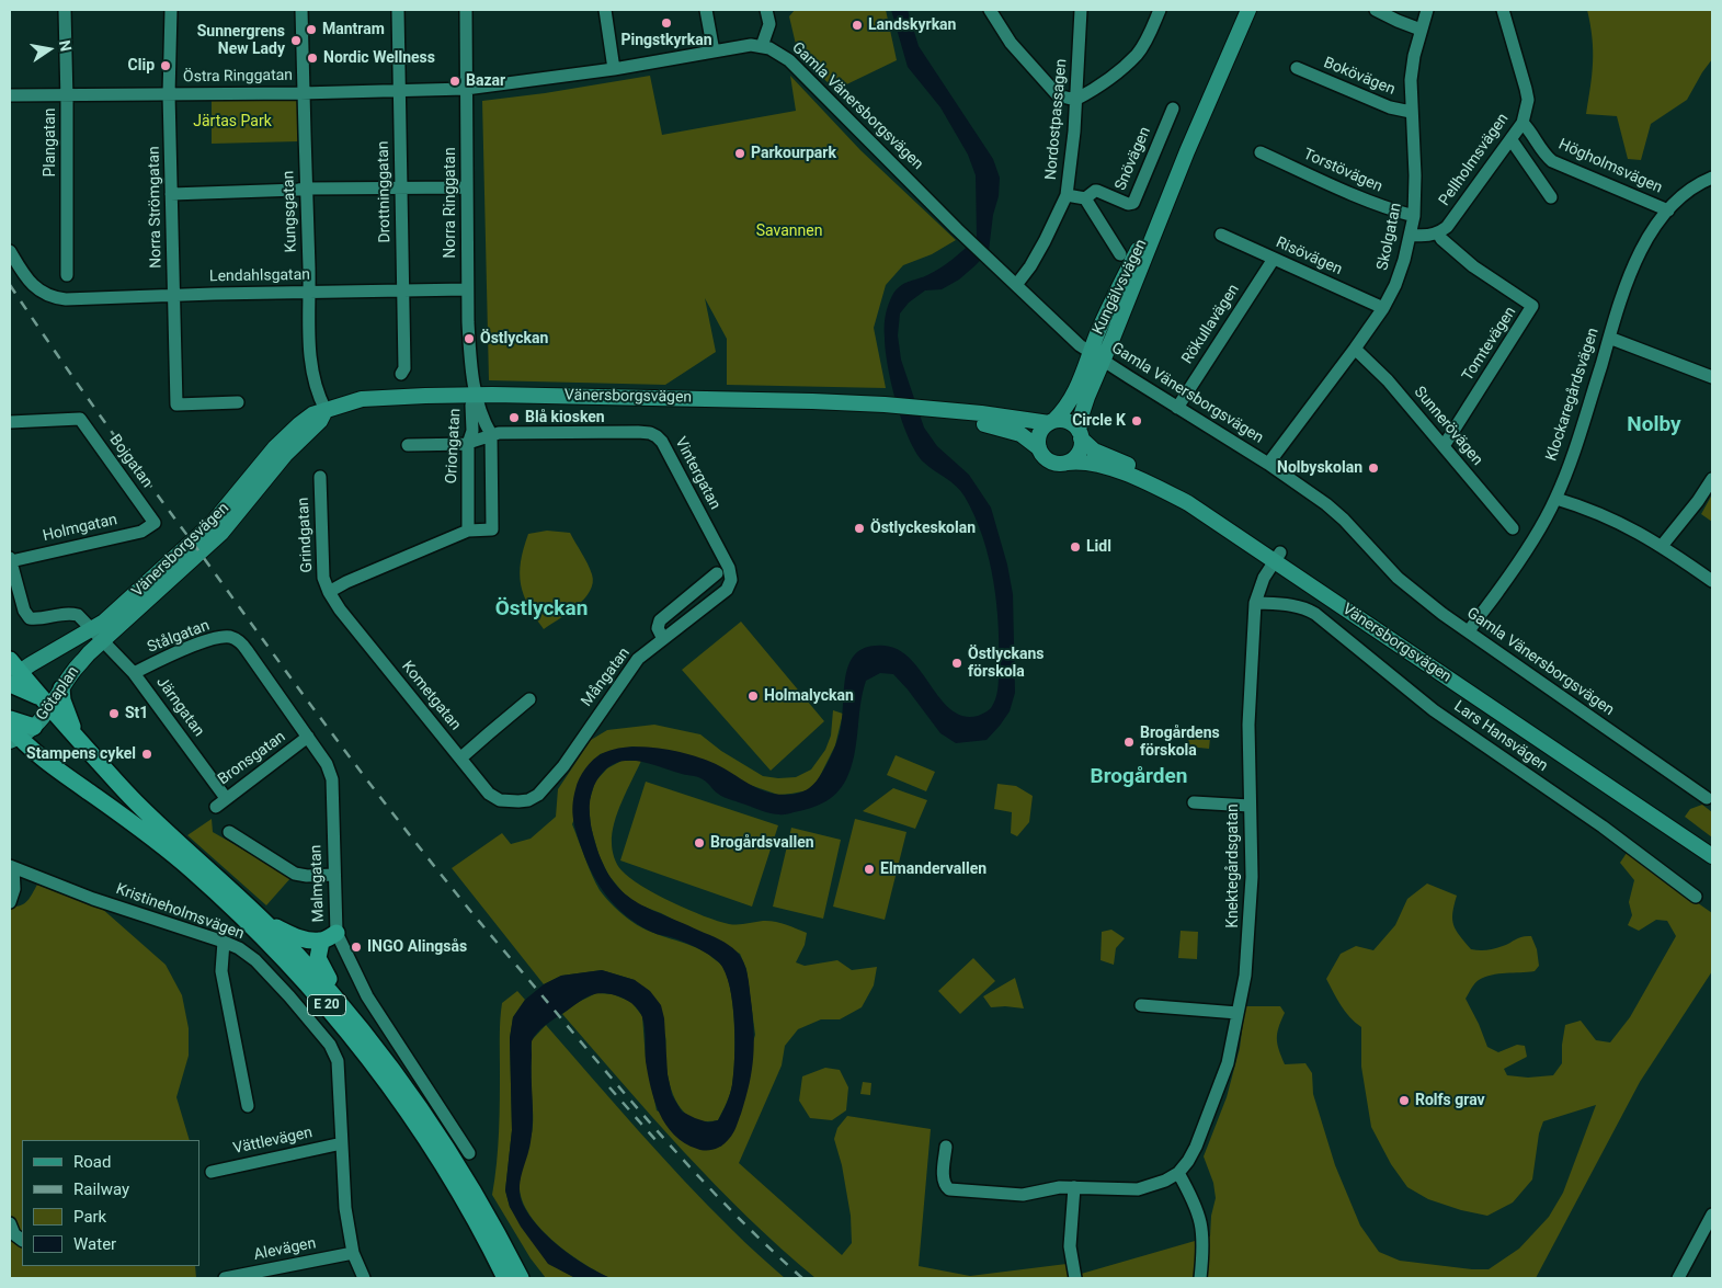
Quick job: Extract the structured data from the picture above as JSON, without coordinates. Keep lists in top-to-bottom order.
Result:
{
  "streets": {
    "highway": ["E 20"],
    "main road": ["Kungälvsvägen", "Vänersborgsvägen", "Götaplan"],
    "street": [
      "Östra Ringgatan",
      "Bokövägen",
      "Gamla Vänersborgsvägen",
      "Nordostpassagen",
      "Plangatan",
      "Snövägen",
      "Pellholmsvägen",
      "Högholmsvägen",
      "Torstövägen",
      "Drottninggatan",
      "Norra Ringgatan",
      "Norra Strömgatan",
      "Kungsgatan",
      "Skolgatan",
      "Risövägen",
      "Lendahlsgatan",
      "Rökullavägen",
      "Tomtevägen",
      "Klockaregårdsvägen",
      "Sunnerövägen",
      "Oriongatan",
      "Bojgatan",
      "Vintergatan",
      "Holmgatan",
      "Grindgatan",
      "Stålgatan",
      "Mångatan",
      "Kometgatan",
      "Järngatan",
      "Lars Hansvägen",
      "Bronsgatan",
      "Knektegårdsgatan",
      "Malmgatan",
      "Kristineholmsvägen",
      "Vättlevägen",
      "Alevägen"
    ]
  },
  "crossings": [
    ["Östra Ringgatan", "Gamla Vänersborgsvägen"],
    ["Östra Ringgatan", "Plangatan"],
    ["Östra Ringgatan", "Drottninggatan"],
    ["Östra Ringgatan", "Norra Ringgatan"],
    ["Östra Ringgatan", "Norra Strömgatan"],
    ["Östra Ringgatan", "Kungsgatan"],
    ["Bokövägen", "Skolgatan"],
    ["Gamla Vänersborgsvägen", "Nordostpassagen"],
    ["Gamla Vänersborgsvägen", "Norra Ringgatan"],
    ["Gamla Vänersborgsvägen", "Skolgatan"],
    ["Gamla Vänersborgsvägen", "Kungälvsvägen"],
    ["Gamla Vänersborgsvägen", "Rökullavägen"],
    ["Gamla Vänersborgsvägen", "Klockaregårdsvägen"],
    ["Nordostpassagen", "Snövägen"],
    ["Pellholmsvägen", "Högholmsvägen"],
    ["Pellholmsvägen", "Tomtevägen"],
    ["Högholmsvägen", "Klockaregårdsvägen"],
    ["Torstövägen", "Skolgatan"],
    ["Drottninggatan", "Lendahlsgatan"],
    ["Norra Ringgatan", "Lendahlsgatan"],
    ["Norra Ringgatan", "Vänersborgsvägen"],
    ["Norra Ringgatan", "Oriongatan"],
    ["Norra Strömgatan", "Lendahlsgatan"],
    ["Kungsgatan", "Lendahlsgatan"],
    ["Kungsgatan", "Vänersborgsvägen"],
    ["Skolgatan", "Risövägen"],
    ["Skolgatan", "Sunnerövägen"],
    ["Risövägen", "Rökullavägen"],
    ["Kungälvsvägen", "Vänersborgsvägen"],
    ["Tomtevägen", "Sunnerövägen"],
    ["Vänersborgsvägen", "Oriongatan"],
    ["Vänersborgsvägen", "Götaplan"],
    ["Vänersborgsvägen", "Järngatan"],
    ["Vänersborgsvägen", "Knektegårdsgatan"],
    ["Oriongatan", "Vintergatan"],
    ["Oriongatan", "Grindgatan"],
    ["Oriongatan", "Kometgatan"],
    ["Bojgatan", "Holmgatan"],
    ["Vintergatan", "Mångatan"],
    ["Holmgatan", "Järngatan"],
    ["Grindgatan", "Kometgatan"],
    ["Stålgatan", "Järngatan"],
    ["Stålgatan", "Malmgatan"],
    ["Mångatan", "Kometgatan"],
    ["Götaplan", "Järngatan"],
    ["Götaplan", "E 20"],
    ["Järngatan", "Bronsgatan"],
    ["Lars Hansvägen", "Knektegårdsgatan"],
    ["Bronsgatan", "Malmgatan"],
    ["Kristineholmsvägen", "Vättlevägen"],
    ["Kristineholmsvägen", "Alevägen"]
  ],
  "districts": ["Nolby", "Östlyckan", "Brogården"],
  "parks": ["Järtas Park", "Savannen"],
  "places": [
    "Pingstkyrkan",
    "Landskyrkan",
    "Mantram",
    "Sunnergrens New Lady",
    "Nordic Wellness",
    "Clip",
    "Bazar",
    "Parkourpark",
    "Östlyckan",
    "Blå kiosken",
    "Circle K",
    "Nolbyskolan",
    "Östlyckeskolan",
    "Lidl",
    "Östlyckans förskola",
    "Holmalyckan",
    "St1",
    "Brogårdens förskola",
    "Stampens cykel",
    "Brogårdsvallen",
    "Elmandervallen",
    "INGO Alingsås",
    "Rolfs grav"
  ],
  "legend": [
    "Road",
    "Railway",
    "Park",
    "Water"
  ],
  "north": "right"
}
